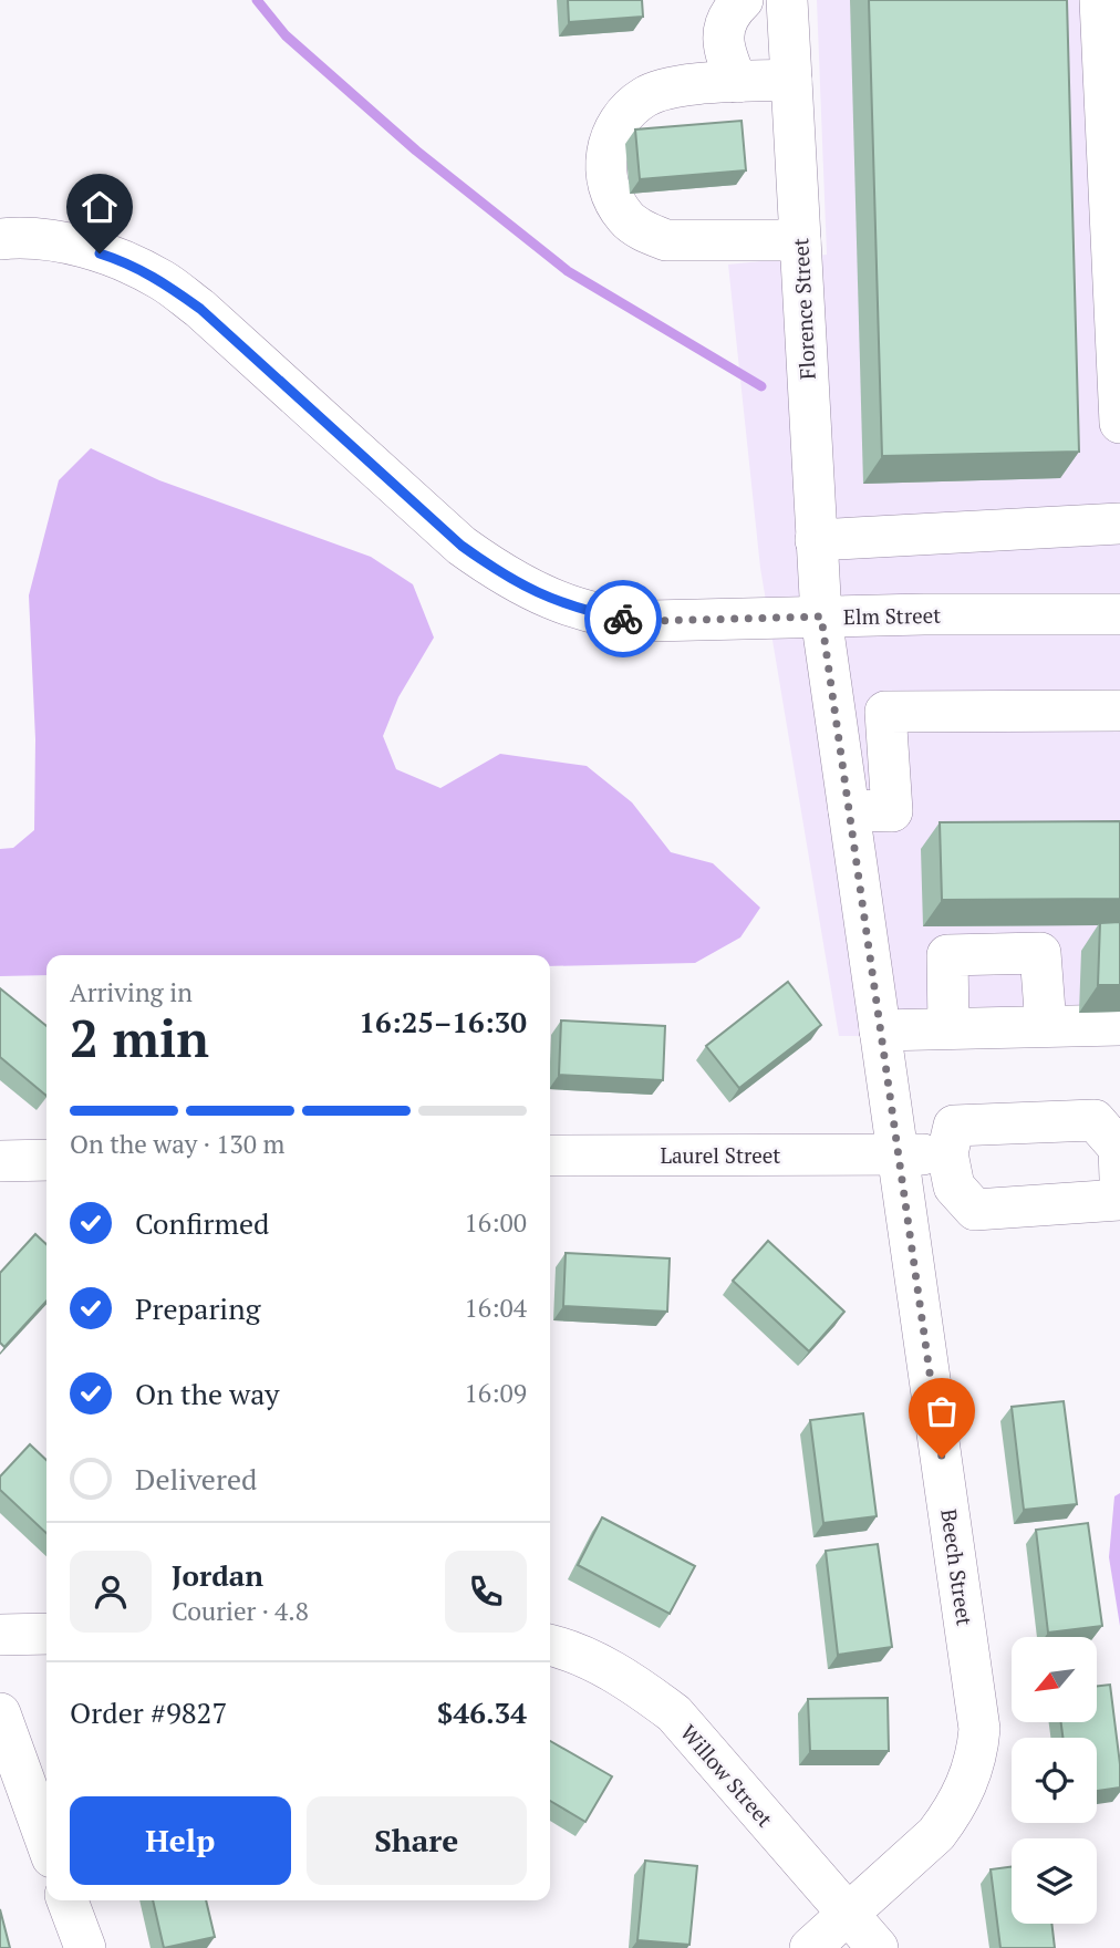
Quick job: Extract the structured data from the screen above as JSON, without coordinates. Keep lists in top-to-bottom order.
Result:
{
  "streets": {
    "street": [
      "Florence Street",
      "Elm Street",
      "Laurel Street",
      "Beech Street",
      "Willow Street"
    ]
  },
  "crossings": [
    ["Florence Street", "Elm Street"],
    ["Florence Street", "Beech Street"],
    ["Elm Street", "Beech Street"],
    ["Laurel Street", "Beech Street"],
    ["Beech Street", "Willow Street"]
  ],
  "north": "bottom left",
  "page": {
    "heading": ["2 min", "Arriving in", "16:25–16:30"],
    "panel": [
      "Jordan",
      "Courier · 4.8",
      "Order #9827",
      "$46.34"
    ],
    "bar": "On the way · 130 m",
    "list": [
      ["Confirmed", "16:00"],
      ["Preparing", "16:04"],
      ["On the way", "16:09"],
      "Delivered"
    ],
    "buttons": ["Help", "Share"]
  }
}
